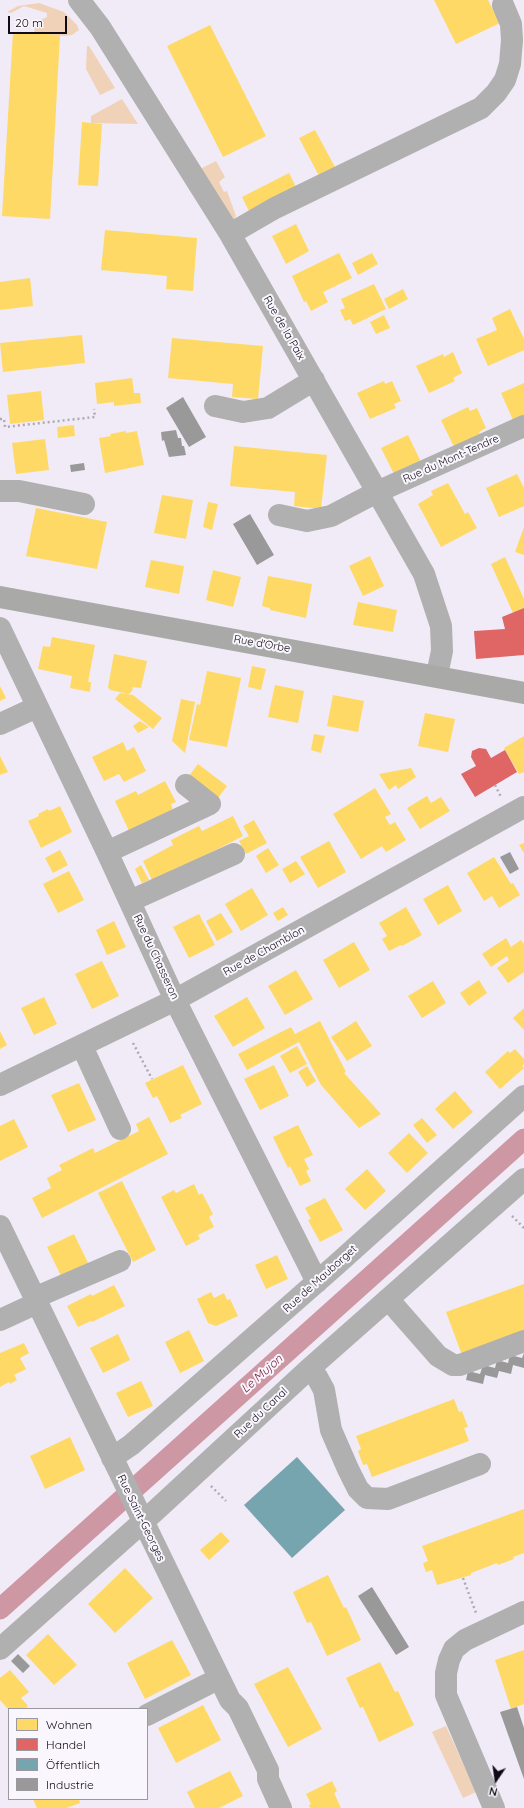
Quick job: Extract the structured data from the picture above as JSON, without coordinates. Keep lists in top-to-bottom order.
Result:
{
  "streets": {
    "main road": ["Rue d'Orbe"],
    "street": [
      "Rue de la Paix",
      "Rue du Mont-Tendre",
      "Rue de Chamblon",
      "Rue du Chasseron",
      "Rue de Mauborget",
      "Rue du Canal",
      "Rue Saint-Georges"
    ]
  },
  "crossings": [
    ["Rue de la Paix", "Rue du Mont-Tendre"],
    ["Rue de la Paix", "Rue d'Orbe"],
    ["Rue de Chamblon", "Rue du Chasseron"],
    ["Rue du Chasseron", "Rue de Mauborget"],
    ["Rue de Mauborget", "Rue Saint-Georges"],
    ["Rue du Canal", "Rue Saint-Georges"]
  ],
  "water": ["Le Mujon"],
  "legend": [
    "Wohnen",
    "Handel",
    "Öffentlich",
    "Industrie"
  ],
  "scale_bar": "20 m",
  "north": "bottom"
}
